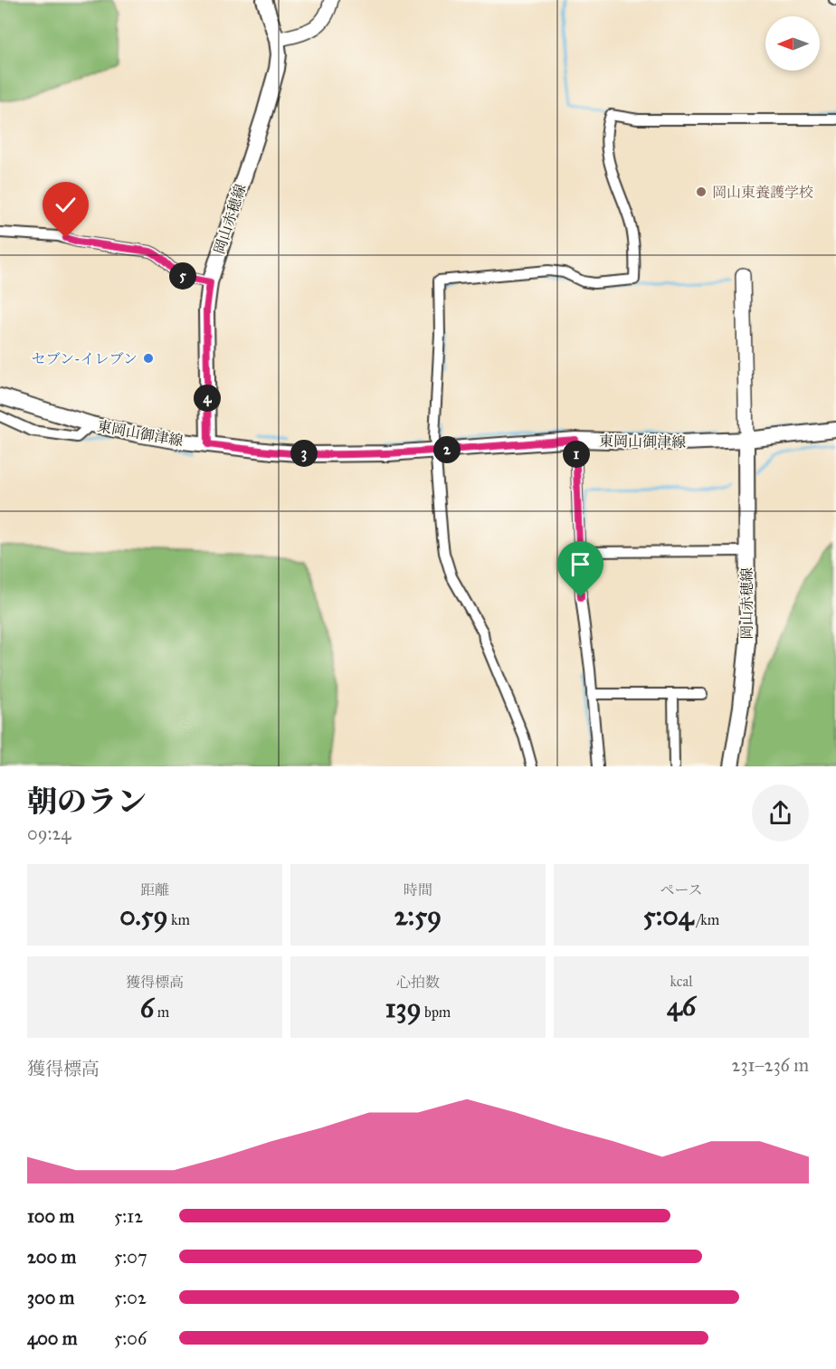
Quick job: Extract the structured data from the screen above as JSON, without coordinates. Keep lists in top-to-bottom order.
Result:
{
  "streets": {
    "main road": ["岡山赤穂線", "東岡山御津線"]
  },
  "crossings": [
    ["岡山赤穂線", "東岡山御津線"]
  ],
  "places": ["岡山東養護学校", "セブン-イレブン"],
  "north": "left",
  "page": {
    "pins": [
      "5",
      "4",
      "2",
      "3",
      "1"
    ],
    "heading": ["朝のラン", "09:24"],
    "stats": [
      ["距離", "0.59 km"],
      ["時間", "2:59"],
      ["ペース", "5:04 /km"],
      ["獲得標高", "6 m"],
      ["心拍数", "139 bpm"],
      ["kcal", "46"]
    ],
    "chart": ["獲得標高", "231–236 m"],
    "list": [
      {
        "name": "100 m",
        "note": "5:12"
      },
      {
        "name": "200 m",
        "note": "5:07"
      },
      {
        "name": "300 m",
        "note": "5:02"
      },
      {
        "name": "400 m",
        "note": "5:06"
      }
    ]
  }
}
